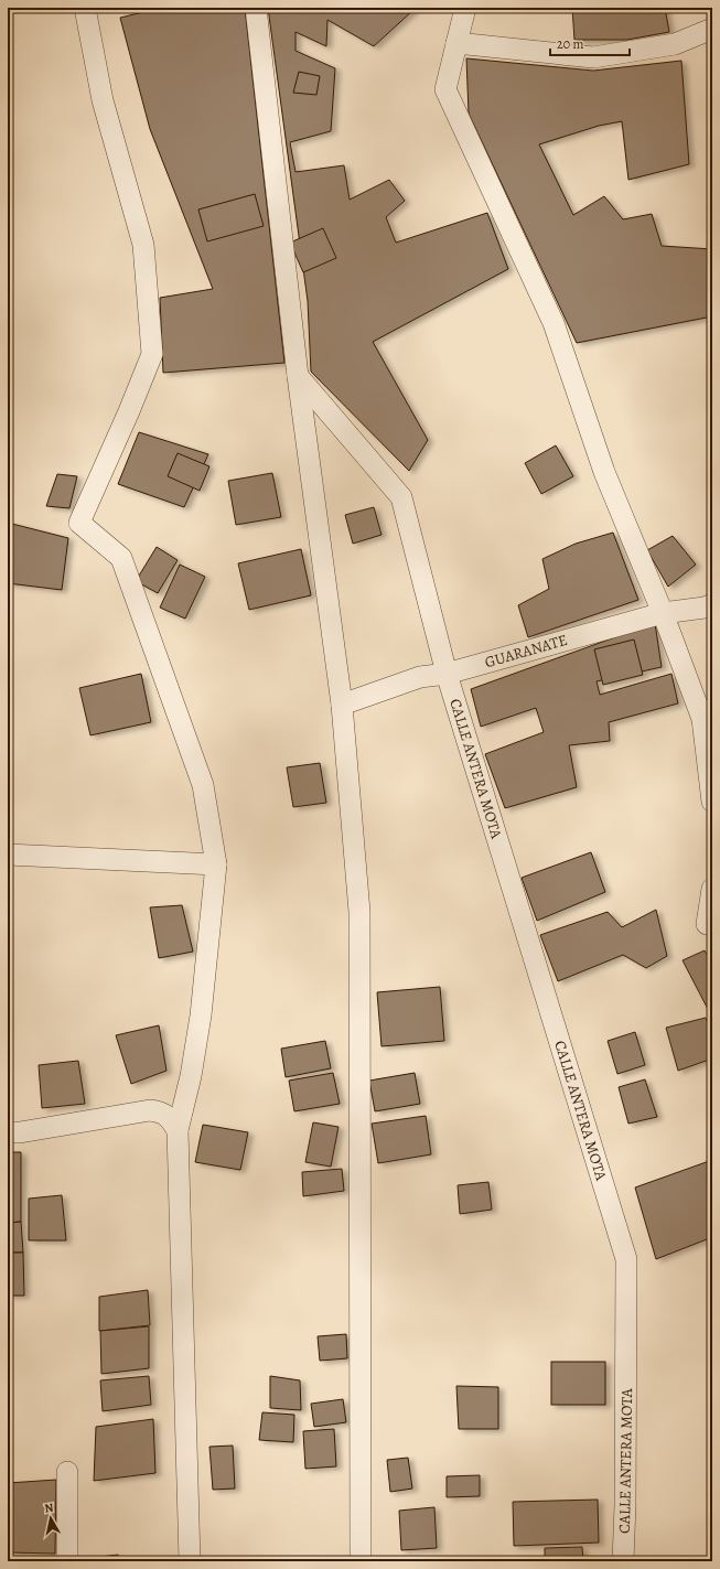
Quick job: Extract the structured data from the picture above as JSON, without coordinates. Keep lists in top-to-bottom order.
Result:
{
  "streets": {
    "street": ["GUARANATE", "CALLE ANTERA MOTA"]
  },
  "crossings": [
    ["GUARANATE", "CALLE ANTERA MOTA"]
  ],
  "scale_bar": "20 m",
  "north": "top"
}
